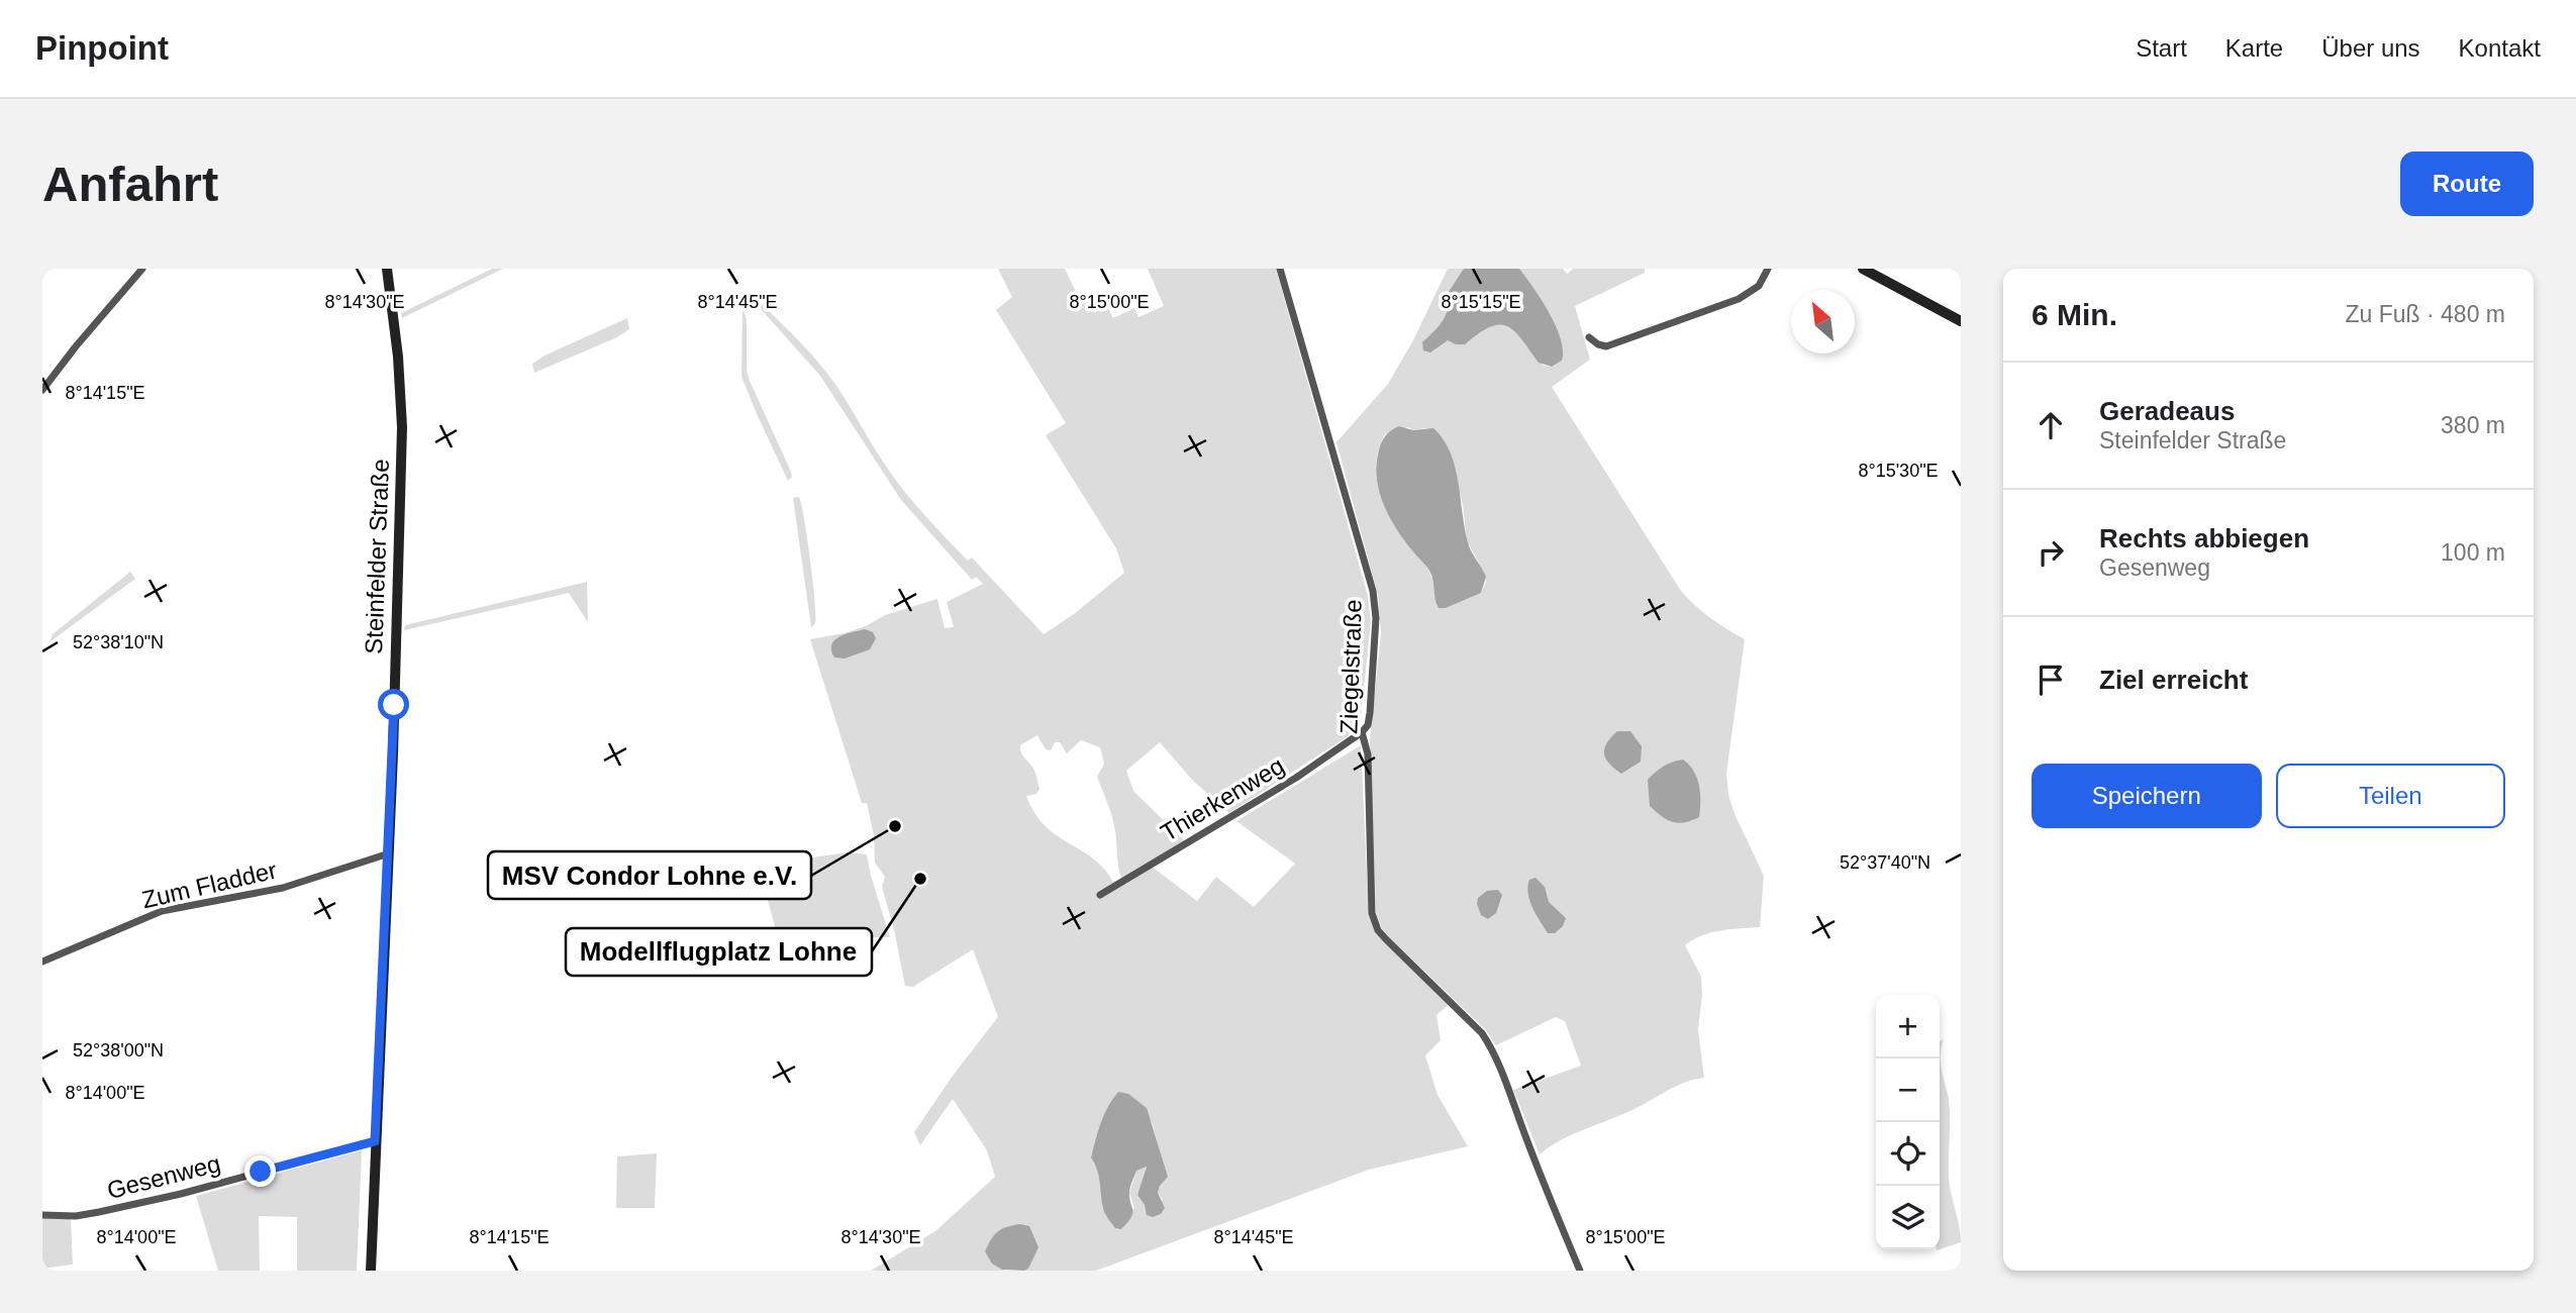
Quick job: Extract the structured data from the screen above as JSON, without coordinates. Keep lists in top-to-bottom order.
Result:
{
  "streets": {
    "main road": ["Steinfelder Straße"],
    "street": [
      "Ziegelstraße",
      "Thierkenweg",
      "Zum Fladder",
      "Gesenweg"
    ]
  },
  "crossings": [
    ["Steinfelder Straße", "Zum Fladder"],
    ["Steinfelder Straße", "Gesenweg"],
    ["Ziegelstraße", "Thierkenweg"]
  ],
  "places": ["MSV Condor Lohne e.V.", "Modellflugplatz Lohne"],
  "north": "top left",
  "page": {
    "header": "Pinpoint",
    "nav": [
      "Start",
      "Karte",
      "Über uns",
      "Kontakt"
    ],
    "buttons": [
      "Route",
      ["Speichern", "Teilen"]
    ],
    "title": "Anfahrt",
    "heading": ["6 Min.", "Zu Fuß · 480 m"],
    "list": [
      ["Geradeaus", "Steinfelder Straße", "380 m"],
      ["Rechts abbiegen", "Gesenweg", "100 m"],
      "Ziel erreicht"
    ],
    "map_buttons": ["+", "−"]
  },
  "coordinates": [
    "8°14'30\"E",
    "8°14'45\"E",
    "8°15'00\"E",
    "8°15'15\"E",
    "8°14'15\"E",
    "8°15'30\"E",
    "52°38'10\"N",
    "52°37'40\"N",
    "52°38'00\"N",
    "8°14'00\"E"
  ]
}
